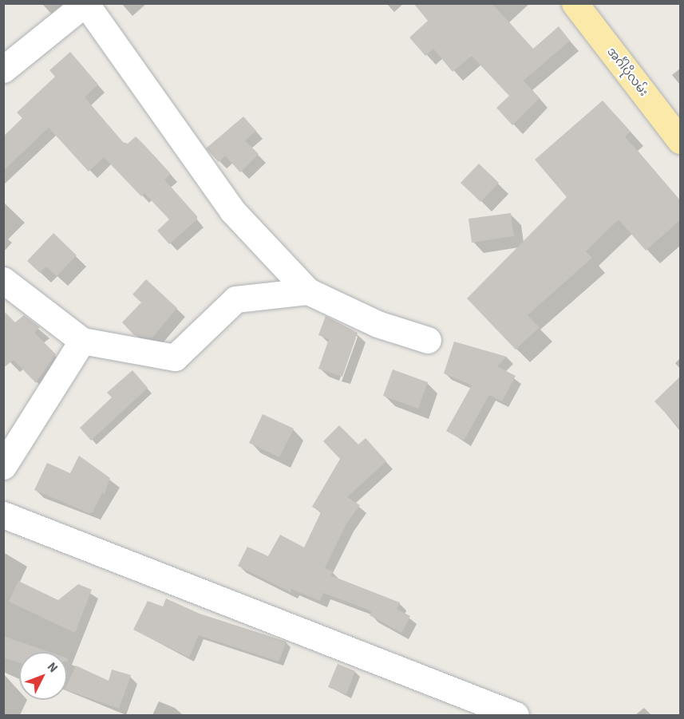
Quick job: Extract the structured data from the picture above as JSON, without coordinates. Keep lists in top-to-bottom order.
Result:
{
  "streets": {
    "main road": ["အင်္ဂါပိုလမ်း"]
  },
  "north": "top right"
}
